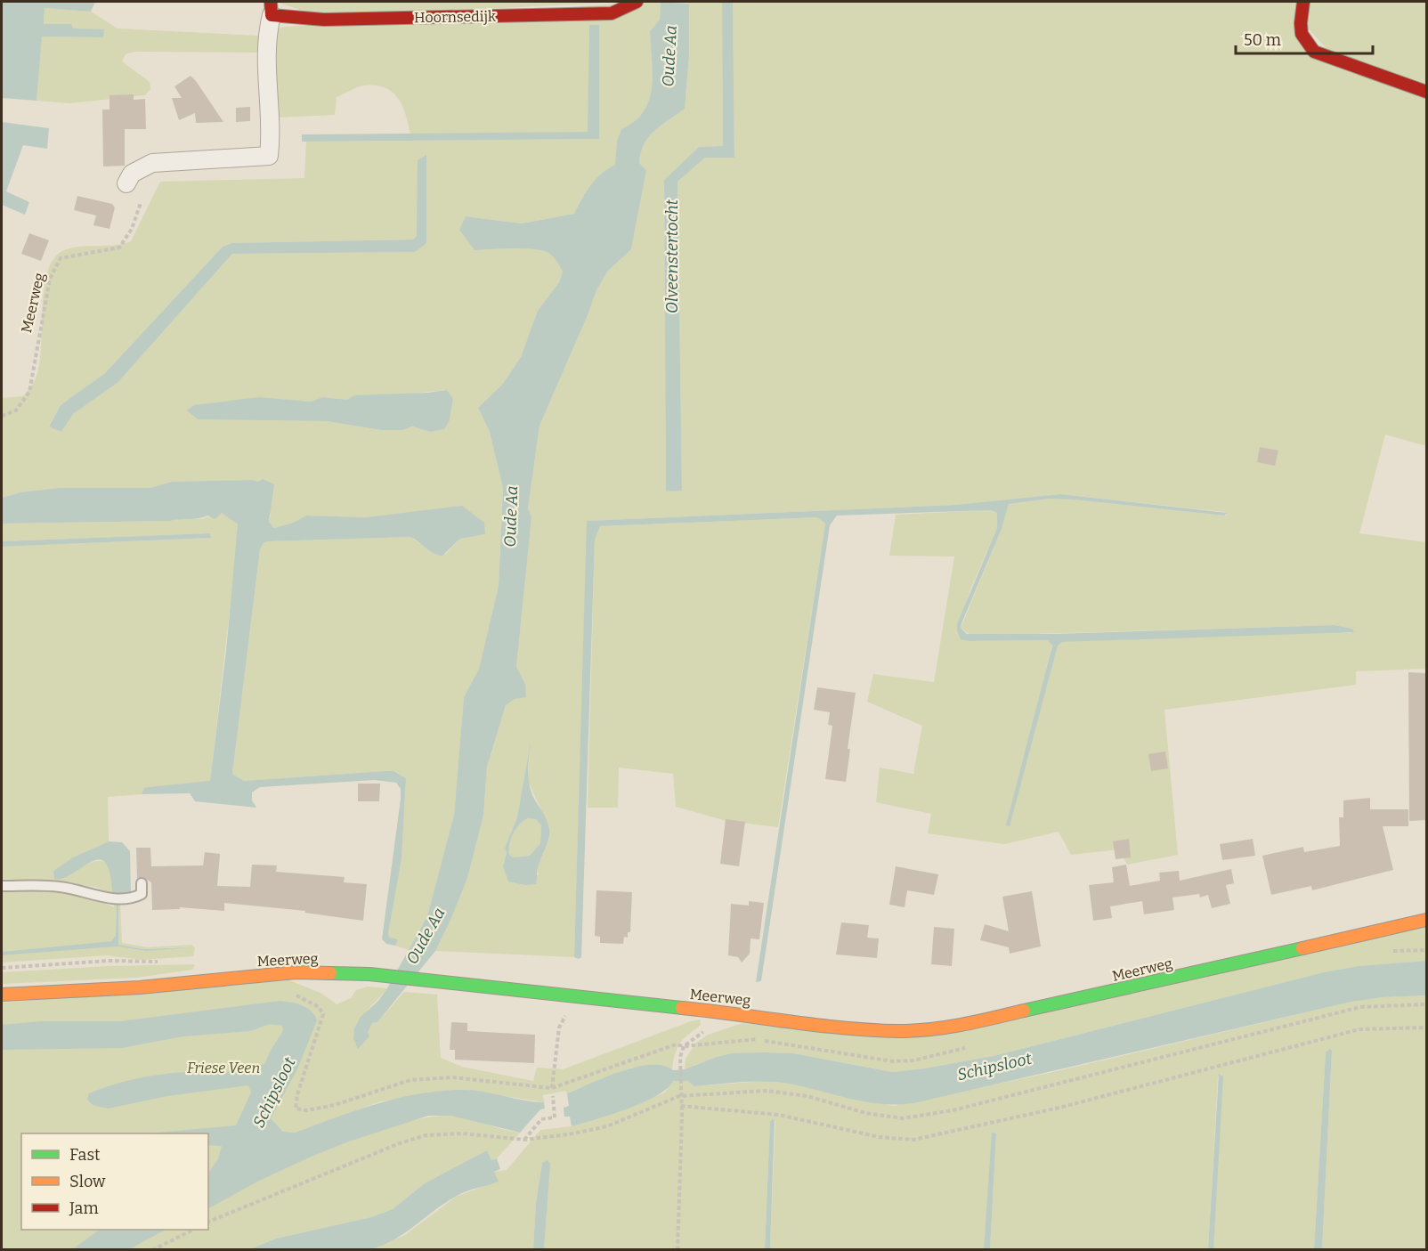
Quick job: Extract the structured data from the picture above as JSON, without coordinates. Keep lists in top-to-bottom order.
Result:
{
  "streets": {
    "main road": ["Hoornsedijk", "Meerweg"]
  },
  "water": ["Oude Aa", "Olveenstertocht", "Schipsloot"],
  "parks": ["Friese Veen"],
  "legend": ["Fast", "Slow", "Jam"],
  "scale_bar": "50 m"
}
